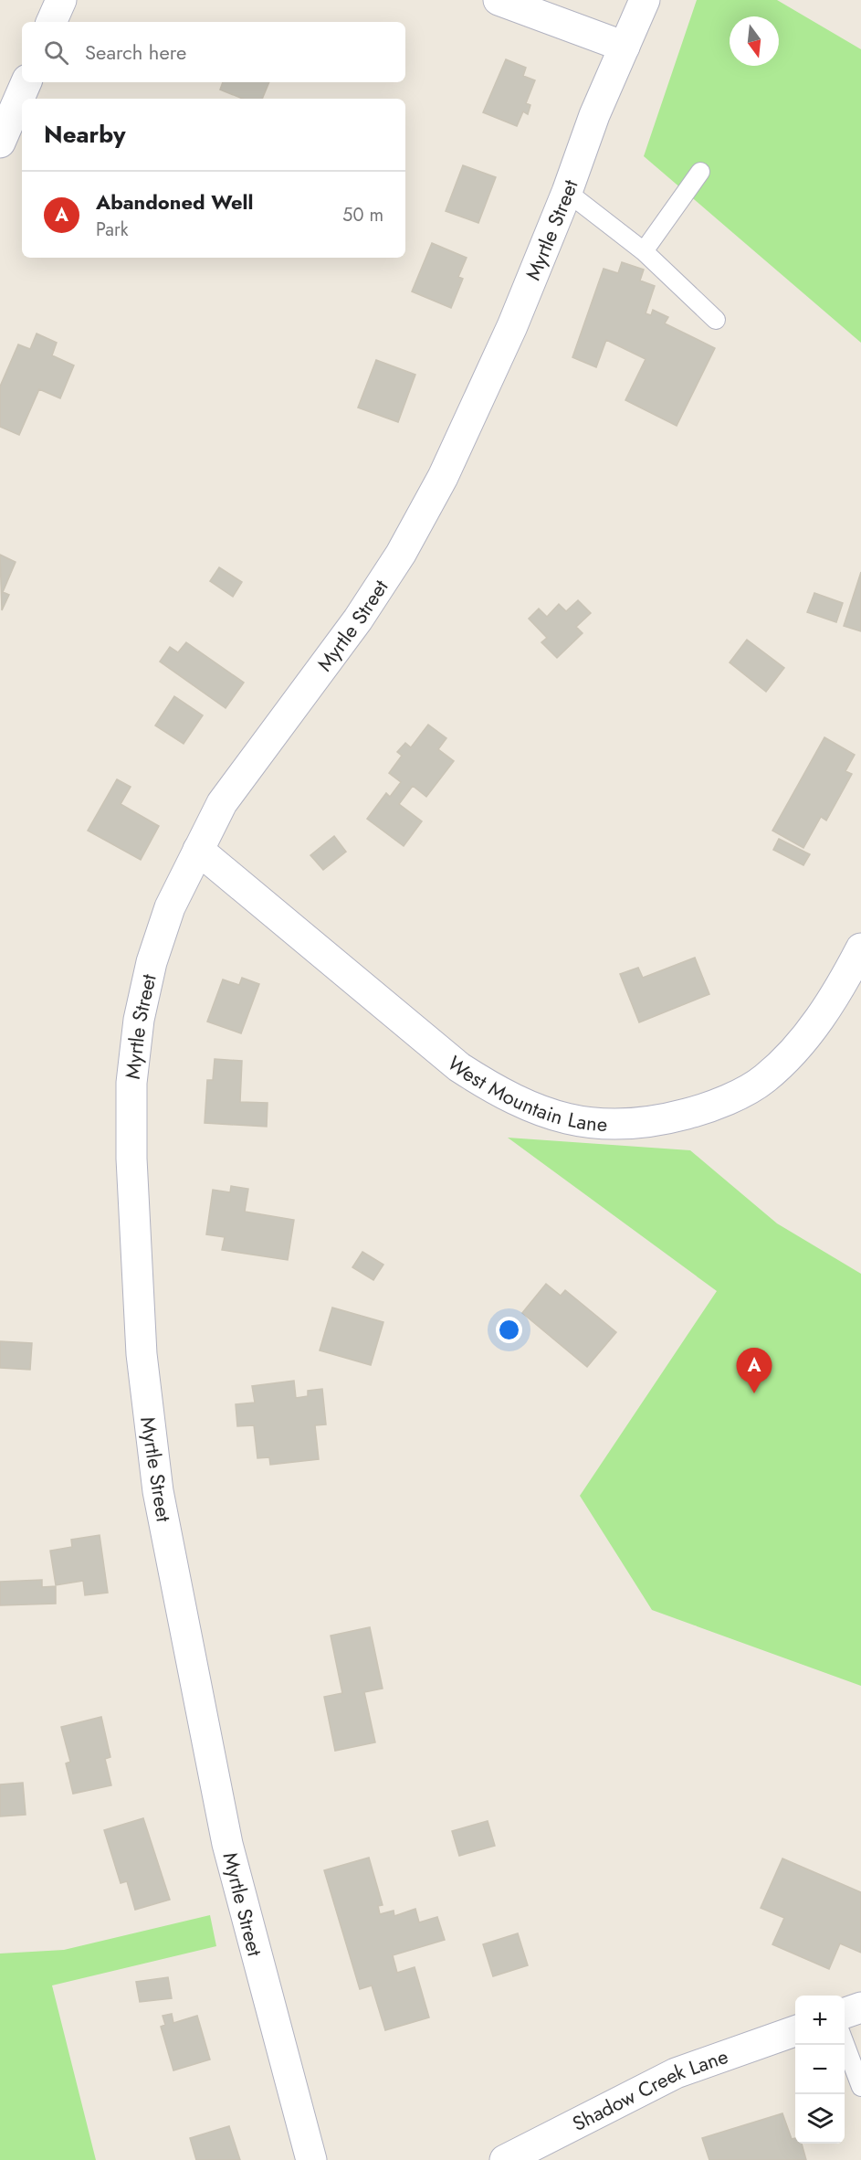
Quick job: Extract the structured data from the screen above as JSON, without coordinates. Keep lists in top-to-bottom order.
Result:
{
  "streets": {
    "street": ["Myrtle Street", "West Mountain Lane", "Shadow Creek Lane"]
  },
  "crossings": [
    ["Myrtle Street", "West Mountain Lane"]
  ],
  "north": "bottom",
  "page": {
    "search": "Search here",
    "heading": "Nearby",
    "list": [
      {
        "mark": "A",
        "name": "Abandoned Well",
        "note": "Park",
        "value": "50 m"
      }
    ],
    "pins": "A",
    "map_buttons": ["+", "−"]
  }
}
